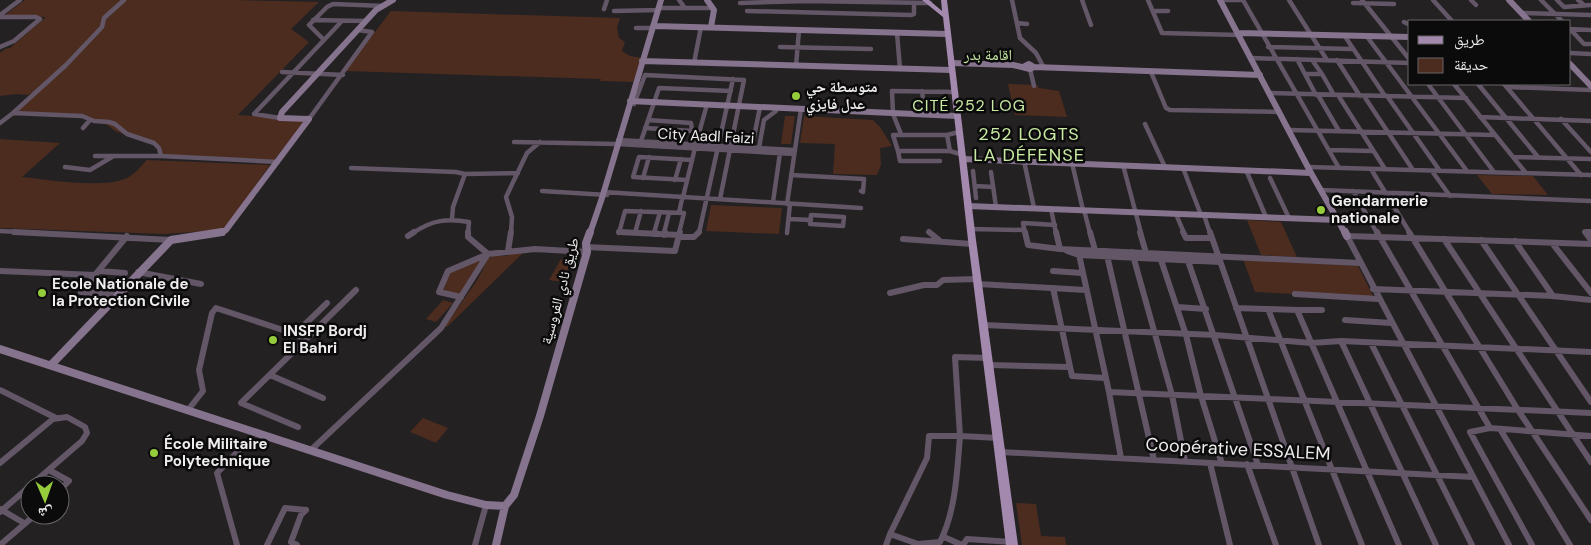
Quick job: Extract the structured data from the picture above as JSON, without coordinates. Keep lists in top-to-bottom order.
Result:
{
  "streets": {
    "main road": ["طريق نادي الفروسية"],
    "street": ["City Aadl Faizi", "Coopérative ESSALEM"]
  },
  "crossings": [
    ["City Aadl Faizi", "طريق نادي الفروسية"]
  ],
  "districts": ["اقامة بدر", "CITÉ 252 LOG", "252 LOGTS LA DÉFENSE"],
  "places": [
    "متوسطة حي عدل فايزي",
    "Gendarmerie nationale",
    "Ecole Nationale de la Protection Civile",
    "INSFP Bordj El Bahri",
    "École Militaire Polytechnique"
  ],
  "legend": ["طريق", "حديقة"],
  "north": "bottom"
}
